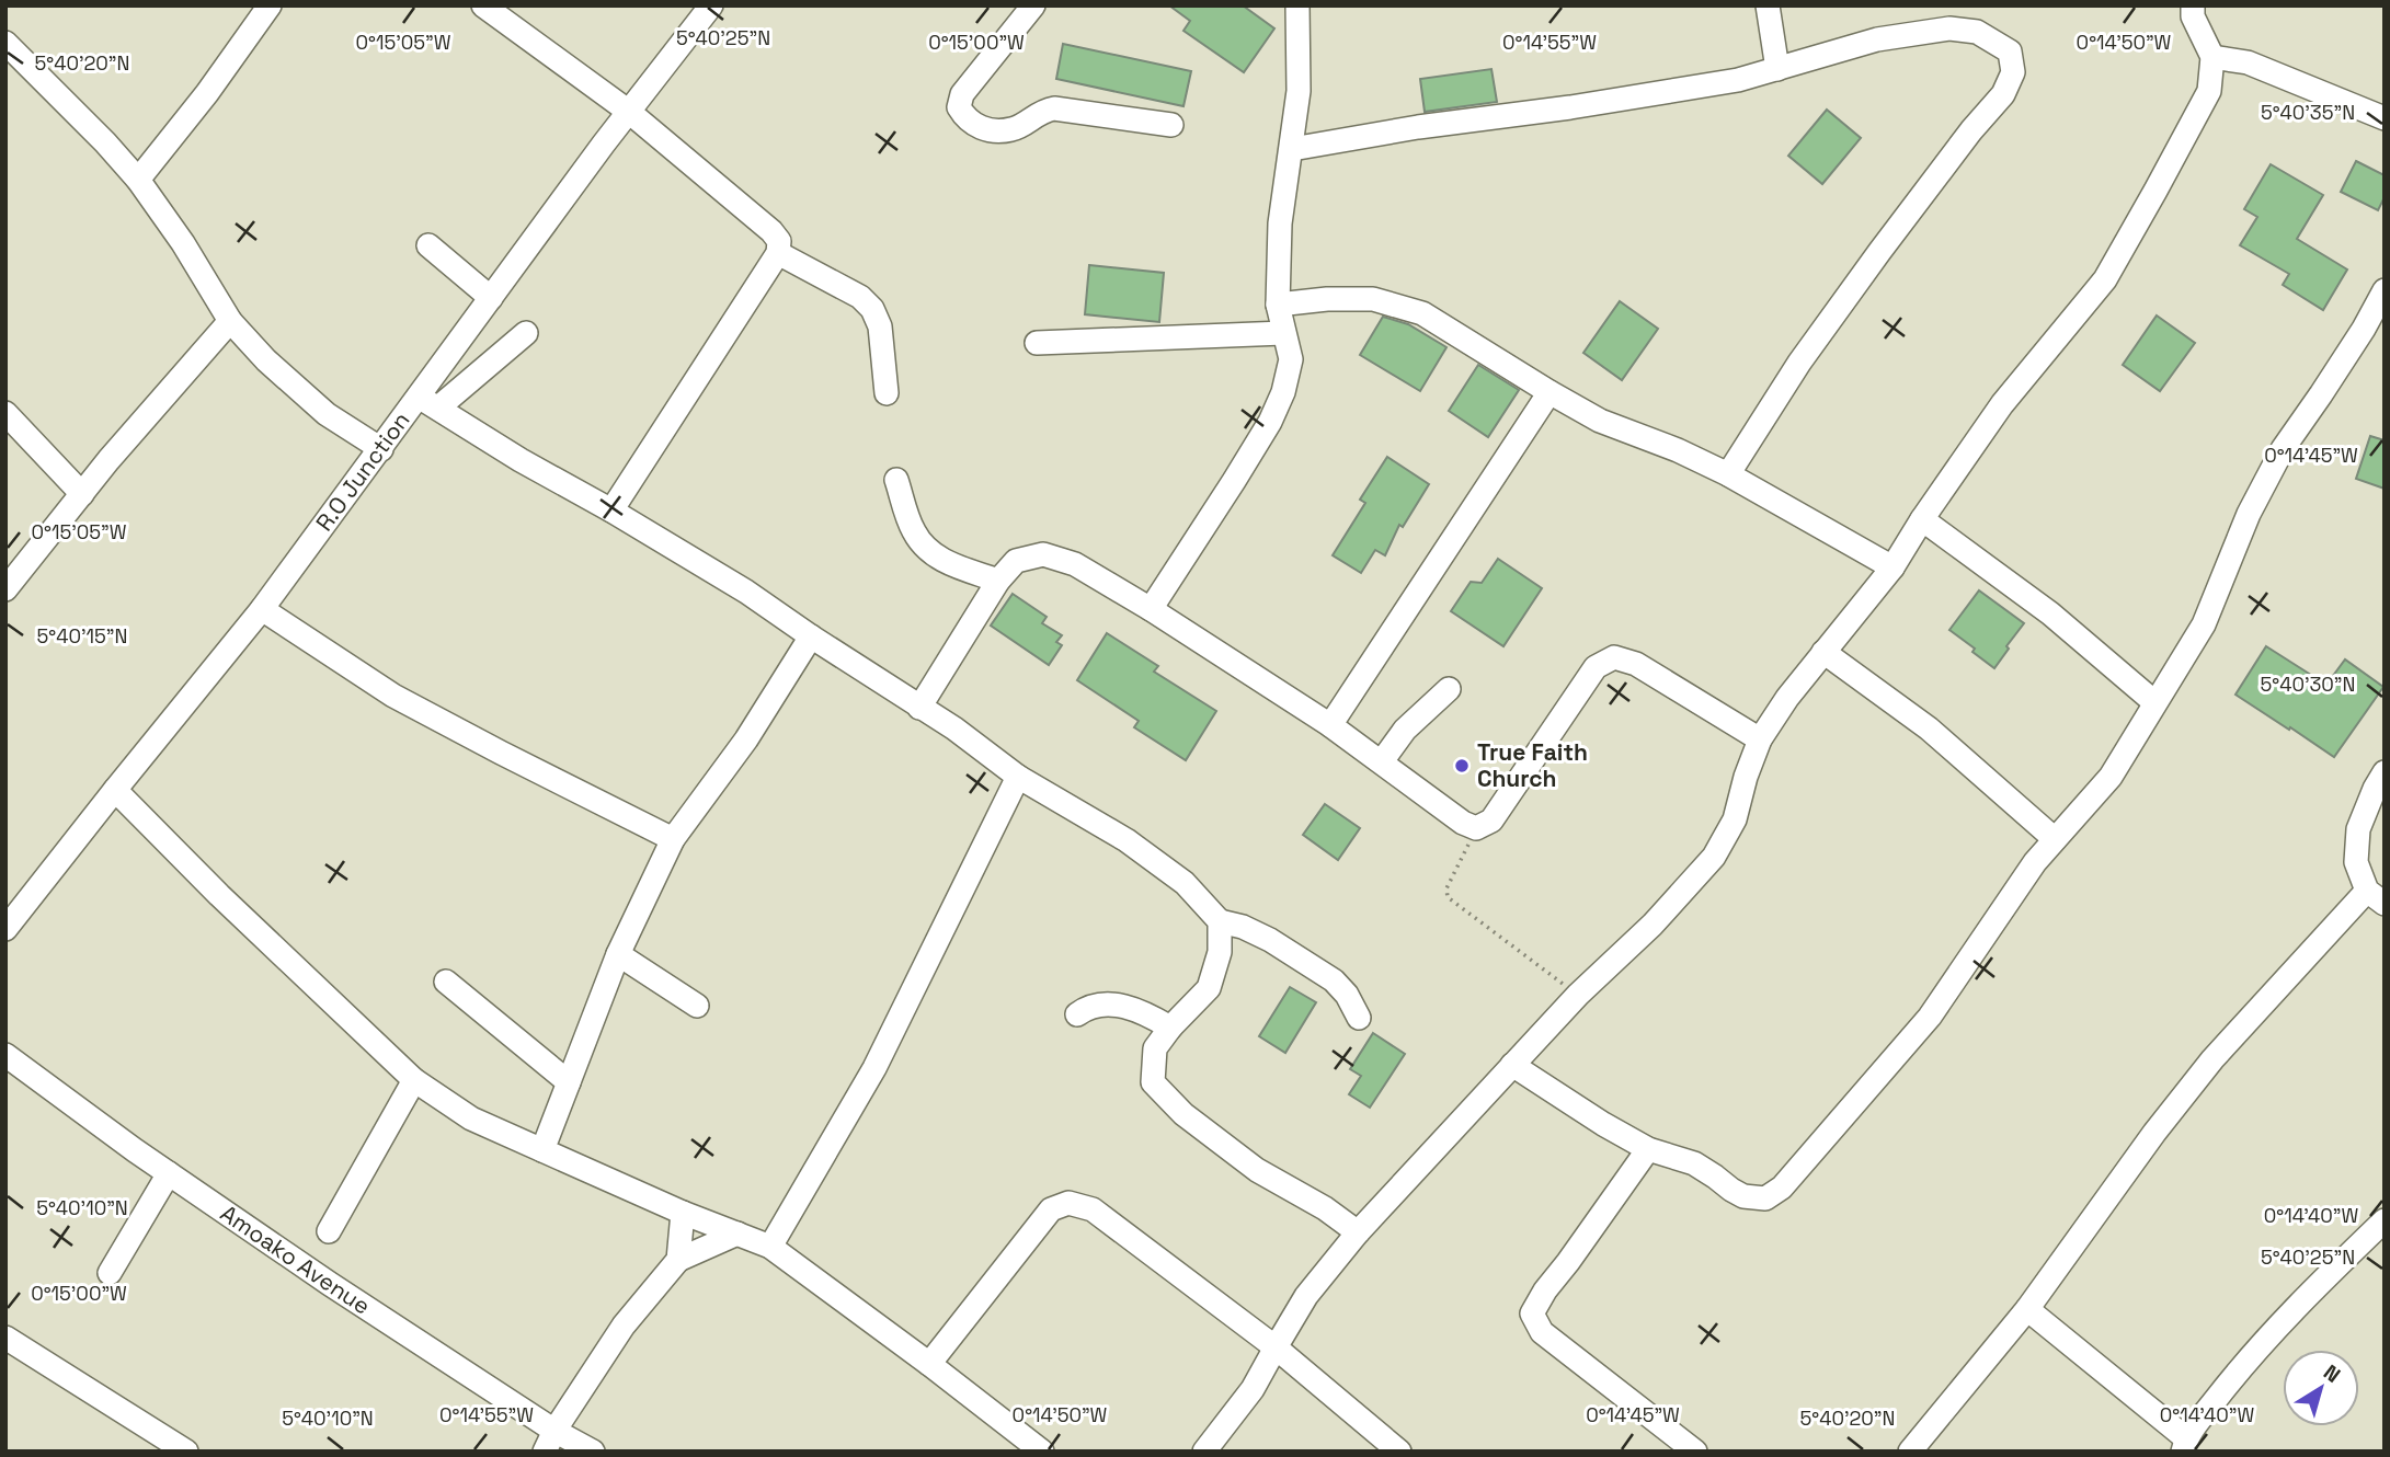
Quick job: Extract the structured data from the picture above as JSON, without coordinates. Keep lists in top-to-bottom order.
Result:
{
  "streets": {
    "street": ["R.O Junction", "Amoako Avenue"]
  },
  "places": ["True Faith Church"],
  "north": "top right",
  "coordinates": [
    "5°40'25\"N",
    "0°15'05\"W",
    "0°15'00\"W",
    "0°14'55\"W",
    "0°14'50\"W",
    "5°40'20\"N",
    "5°40'35\"N",
    "0°14'45\"W",
    "5°40'15\"N",
    "5°40'30\"N",
    "5°40'10\"N",
    "0°14'40\"W"
  ]
}
